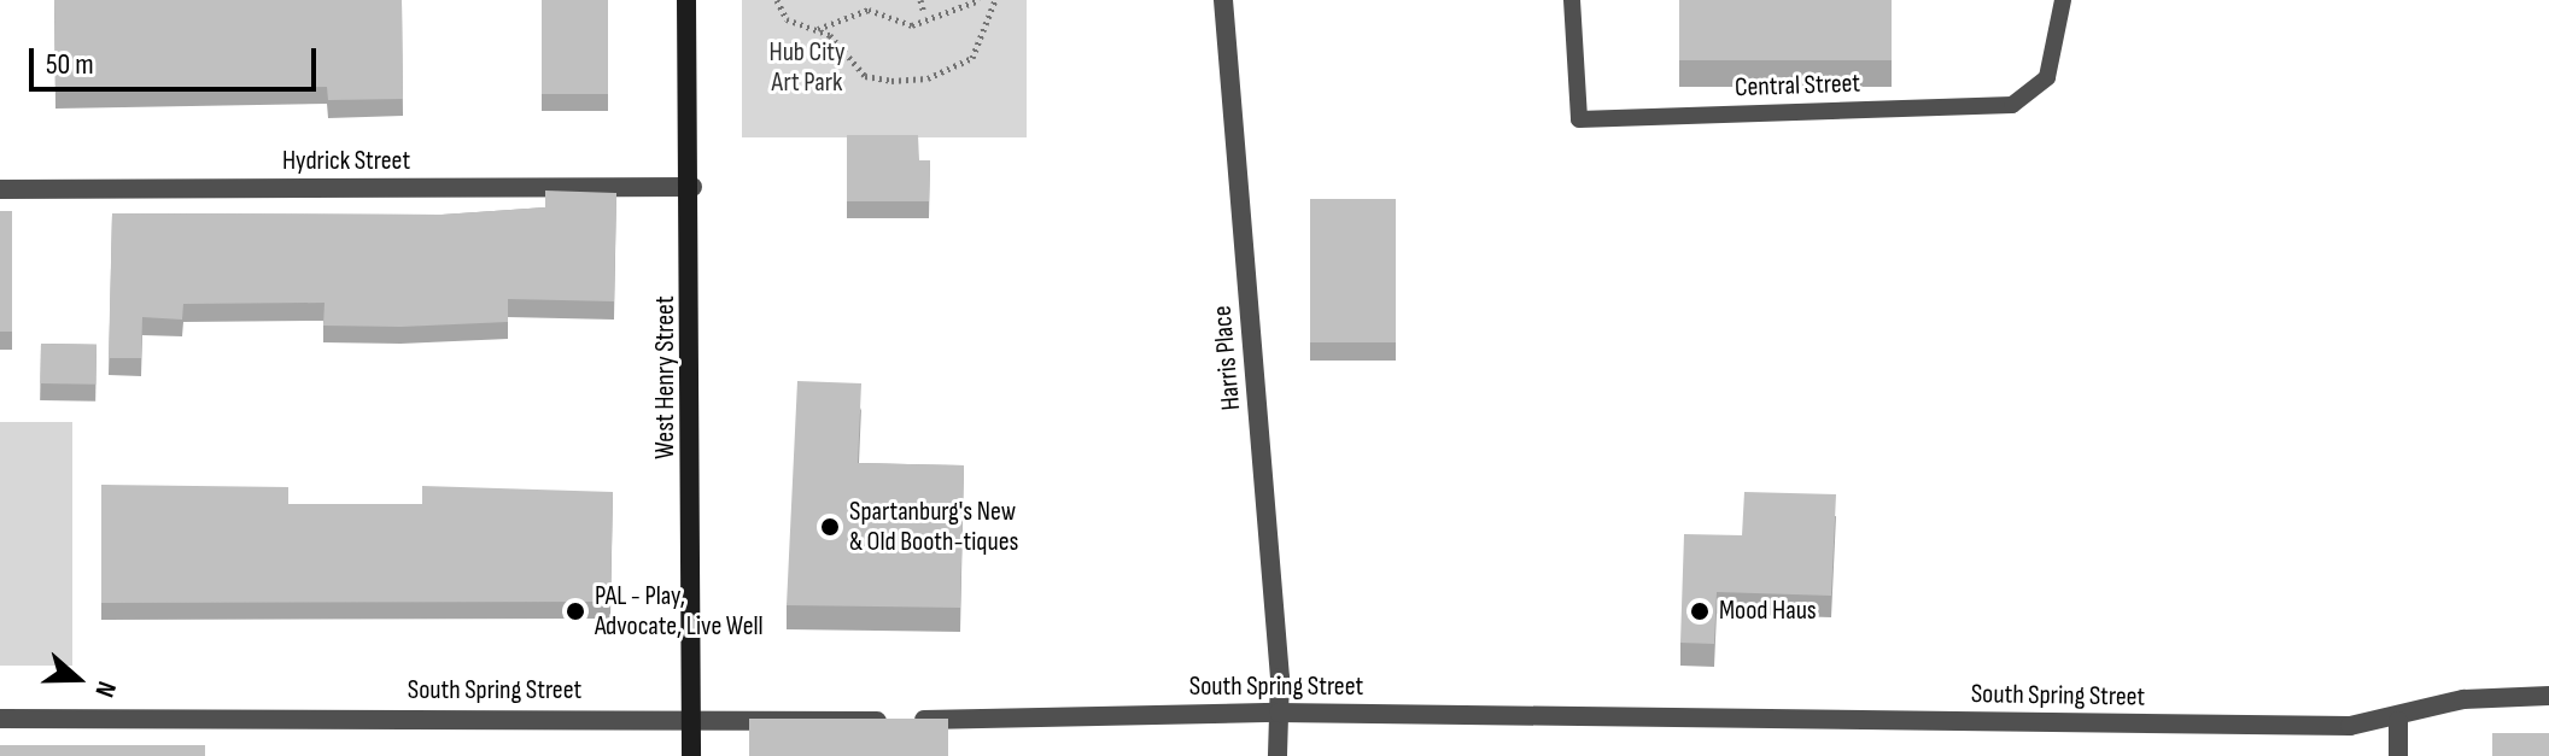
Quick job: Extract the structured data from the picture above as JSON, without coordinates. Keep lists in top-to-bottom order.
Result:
{
  "streets": {
    "main road": ["West Henry Street"],
    "street": ["Hydrick Street", "Harris Place", "South Spring Street"],
    "lane": ["Central Street"]
  },
  "crossings": [
    ["Hydrick Street", "West Henry Street"],
    ["Harris Place", "South Spring Street"],
    ["West Henry Street", "South Spring Street"]
  ],
  "parks": ["Hub City Art Park"],
  "places": ["Spartanburg's New & Old Booth-tiques", "PAL - Play, Advocate, Live Well", "Mood Haus"],
  "scale_bar": "50 m",
  "north": "right"
}
